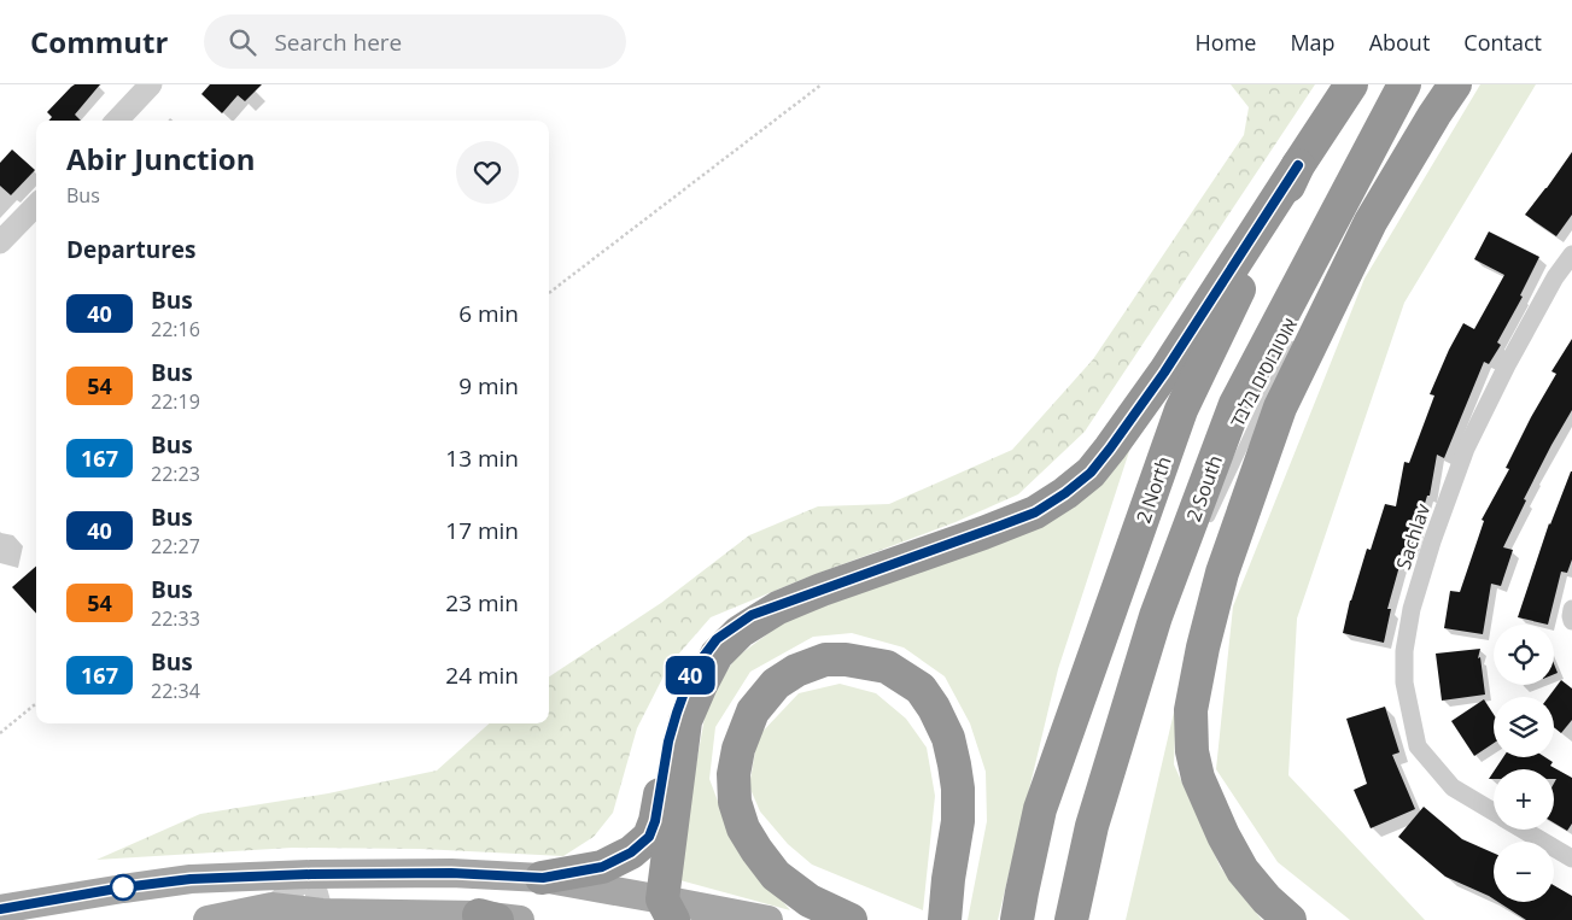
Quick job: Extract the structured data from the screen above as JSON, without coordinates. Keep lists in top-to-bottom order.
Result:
{
  "streets": {
    "highway": ["2 South", "2 North"],
    "street": ["Sachlav"],
    "lane": ["אוטובוסים בלבד"]
  },
  "lines": ["bus line 40"],
  "page": {
    "header": "Commutr",
    "search": "Search here",
    "nav": [
      "Home",
      "Map",
      "About",
      "Contact"
    ],
    "on_map": "40",
    "heading": [
      ["Abir Junction", "Bus"],
      "Departures"
    ],
    "list": [
      {
        "mark": "40",
        "name": "Bus",
        "note": "22:16",
        "value": "6 min"
      },
      {
        "mark": "54",
        "name": "Bus",
        "note": "22:19",
        "value": "9 min"
      },
      {
        "mark": "167",
        "name": "Bus",
        "note": "22:23",
        "value": "13 min"
      },
      {
        "mark": "40",
        "name": "Bus",
        "note": "22:27",
        "value": "17 min"
      },
      {
        "mark": "54",
        "name": "Bus",
        "note": "22:33",
        "value": "23 min"
      },
      {
        "mark": "167",
        "name": "Bus",
        "note": "22:34",
        "value": "24 min"
      }
    ],
    "map_buttons": ["+", "−"]
  }
}
